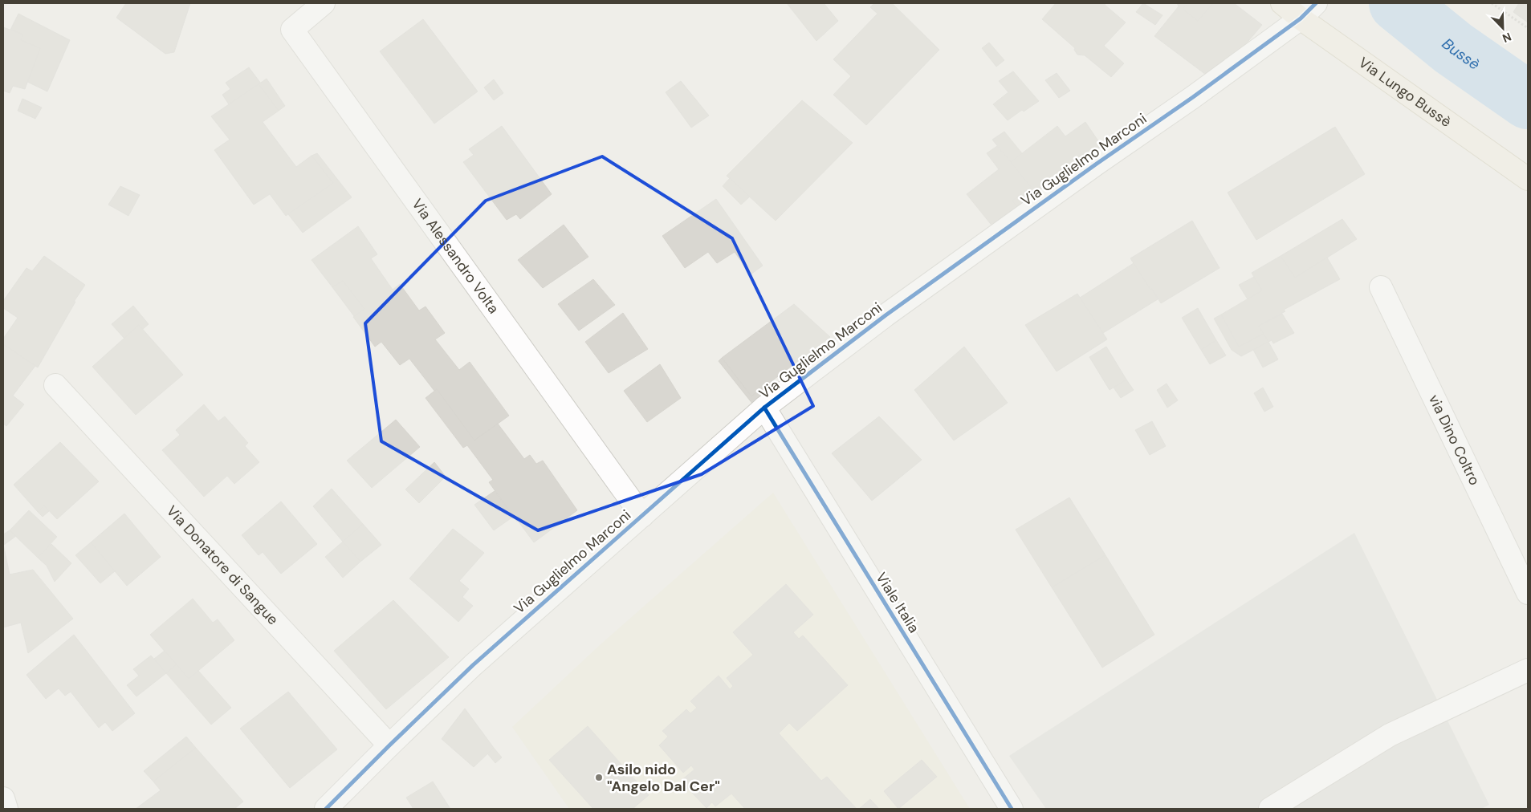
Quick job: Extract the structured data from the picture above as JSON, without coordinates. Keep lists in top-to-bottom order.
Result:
{
  "streets": {
    "main road": ["Via Lungo Bussè"],
    "street": [
      "Via Guglielmo Marconi",
      "Via Alessandro Volta",
      "via Dino Coltro",
      "Via Donatore di Sangue",
      "Viale Italia"
    ]
  },
  "crossings": [
    ["Via Lungo Bussè", "Via Guglielmo Marconi"],
    ["Via Guglielmo Marconi", "Via Alessandro Volta"],
    ["Via Guglielmo Marconi", "Via Donatore di Sangue"],
    ["Via Guglielmo Marconi", "Viale Italia"]
  ],
  "water": ["Bussè"],
  "places": ["Asilo nido \"Angelo Dal Cer\""],
  "north": "bottom right"
}
